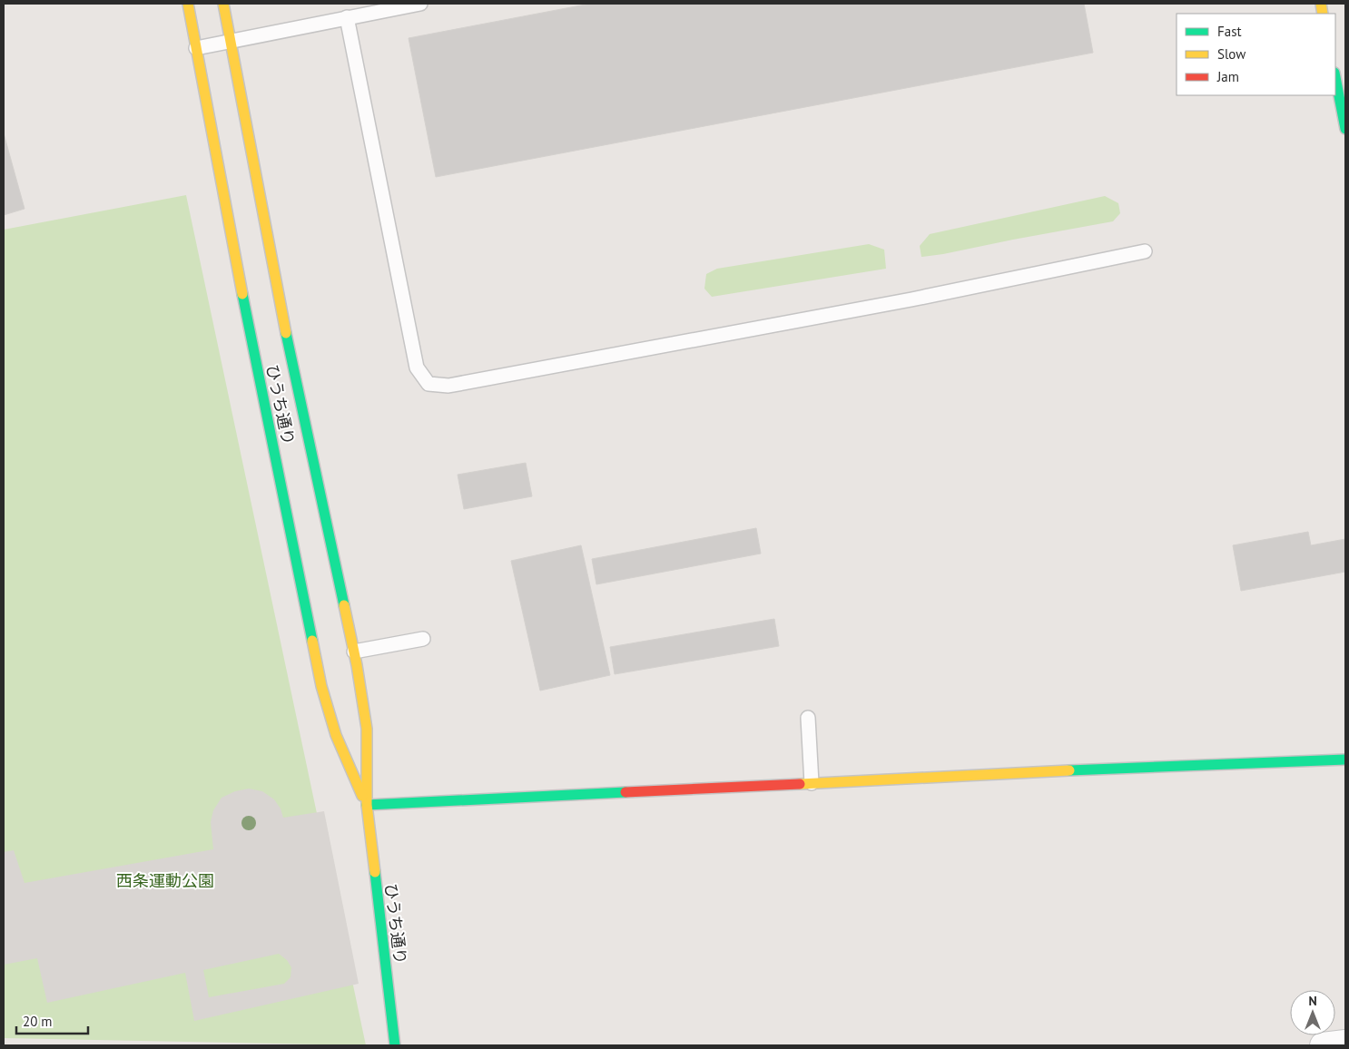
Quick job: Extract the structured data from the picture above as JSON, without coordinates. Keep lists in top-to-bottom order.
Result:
{
  "streets": {
    "street": ["ひうち通り"]
  },
  "parks": ["西条運動公園"],
  "legend": ["Fast", "Slow", "Jam"],
  "scale_bar": "20 m",
  "north": "top"
}
